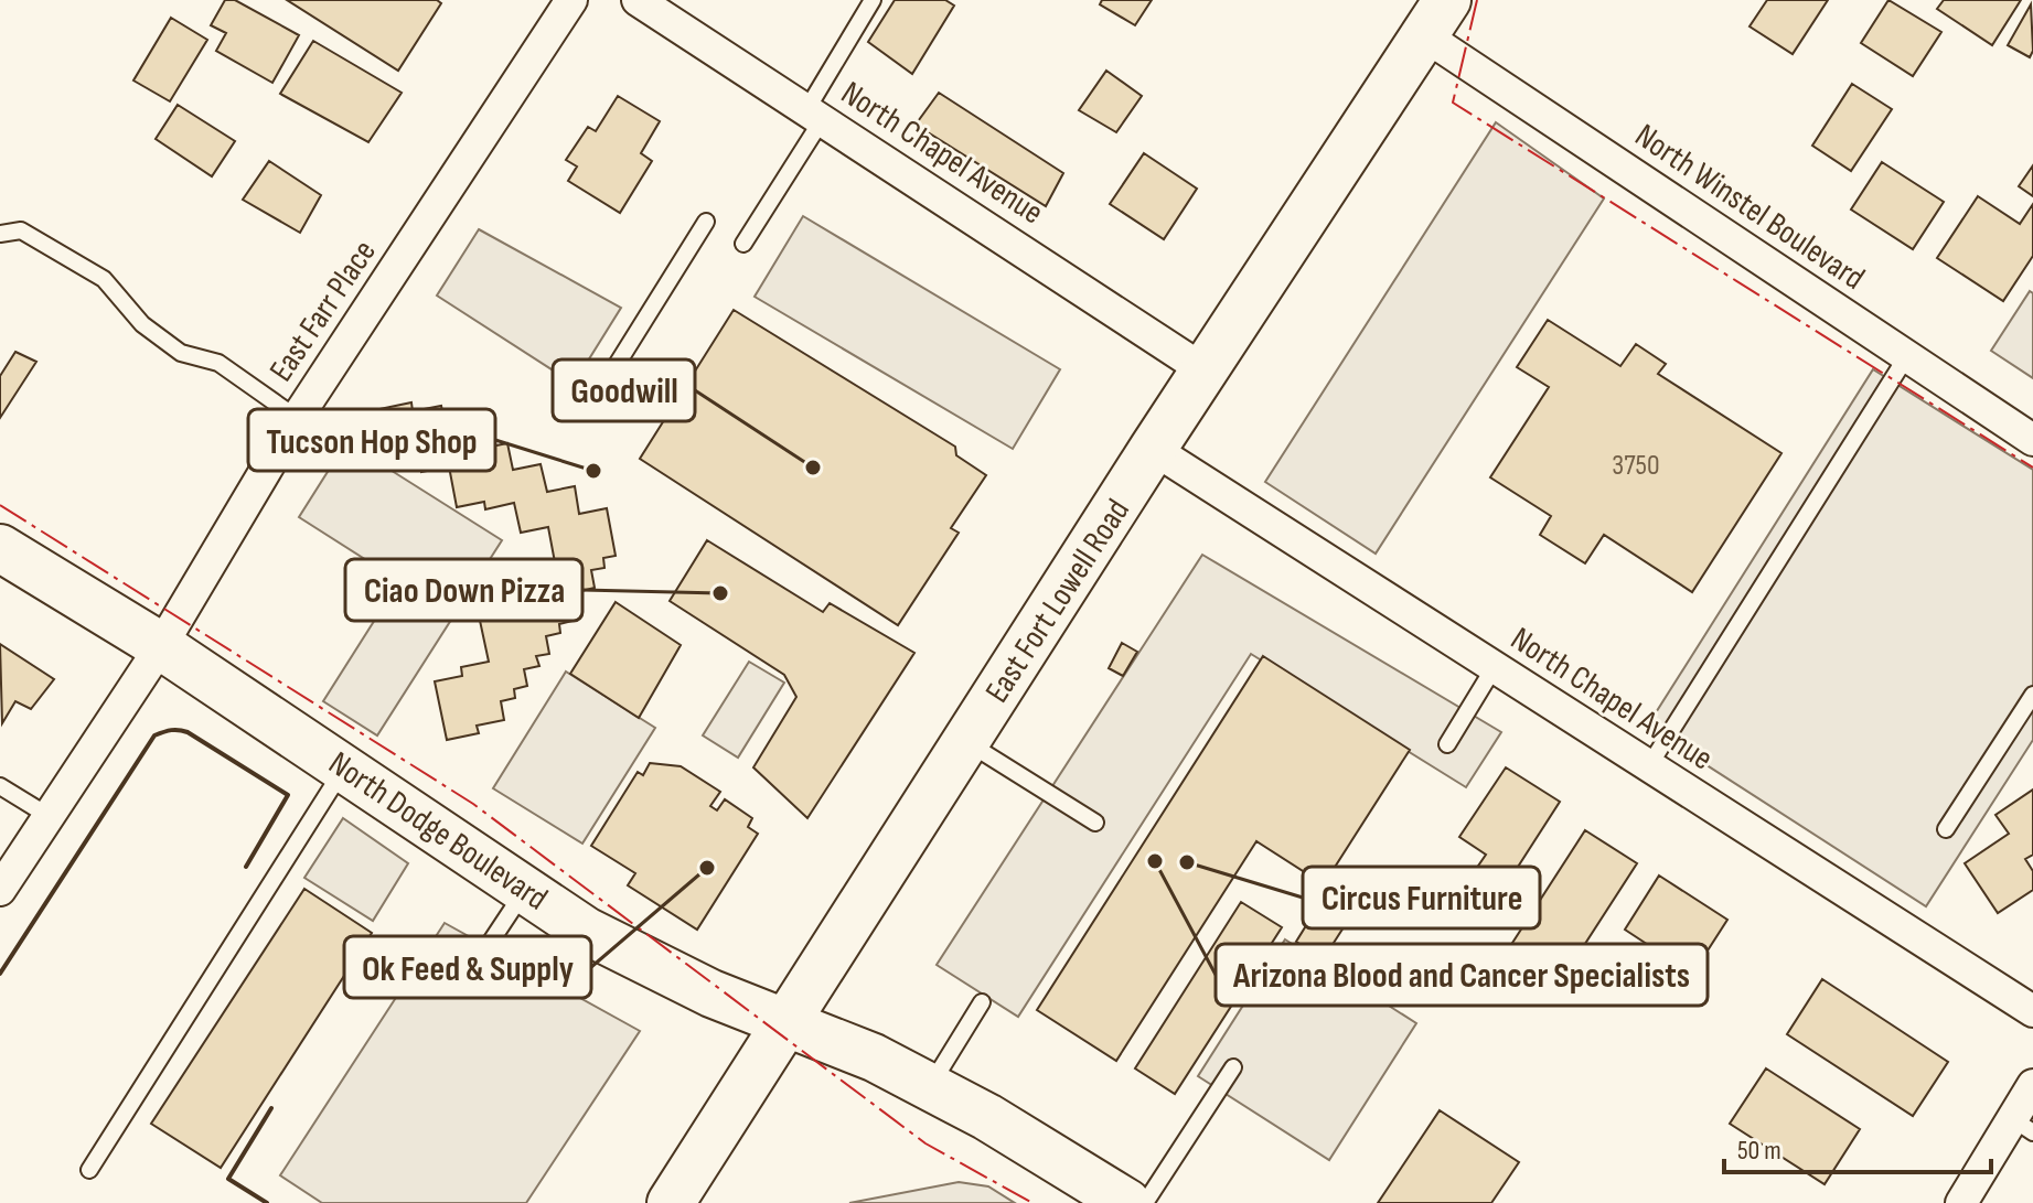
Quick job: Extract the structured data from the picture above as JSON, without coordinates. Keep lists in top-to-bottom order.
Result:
{
  "streets": {
    "main road": ["East Fort Lowell Road", "North Dodge Boulevard"],
    "street": ["North Chapel Avenue", "North Winstel Boulevard", "East Farr Place"]
  },
  "crossings": [
    ["North Chapel Avenue", "East Fort Lowell Road"],
    ["North Winstel Boulevard", "East Fort Lowell Road"],
    ["East Farr Place", "North Dodge Boulevard"],
    ["East Fort Lowell Road", "North Dodge Boulevard"]
  ],
  "places": [
    "Goodwill",
    "Tucson Hop Shop",
    "Ciao Down Pizza",
    "Arizona Blood and Cancer Specialists",
    "Circus Furniture",
    "Ok Feed & Supply"
  ],
  "house_numbers": ["3750"],
  "scale_bar": "50 m"
}
